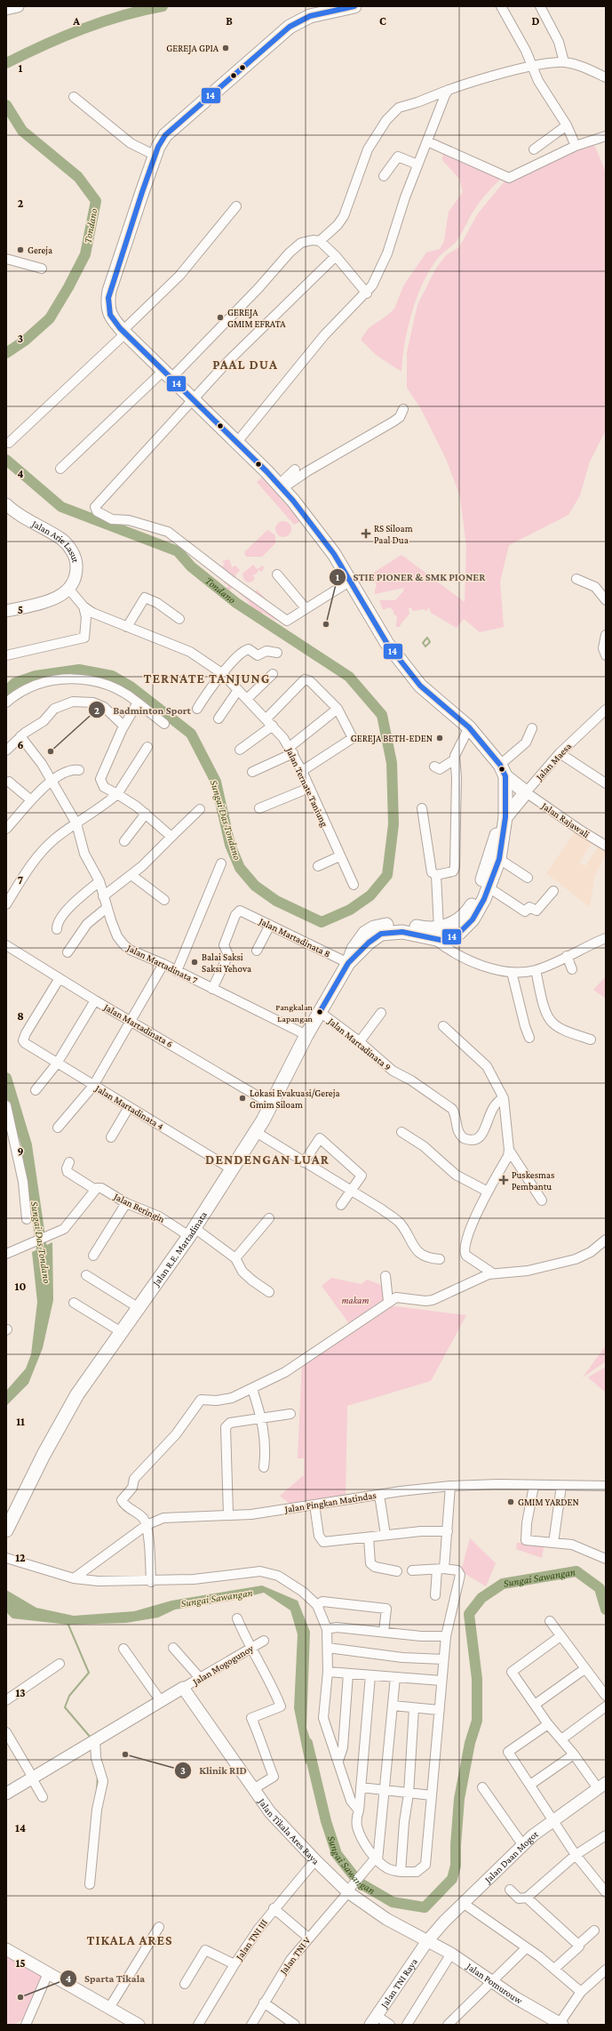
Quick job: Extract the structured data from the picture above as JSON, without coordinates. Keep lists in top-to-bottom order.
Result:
{
  "streets": {
    "highway": ["Jalan Maesa", "Jalan R.E. Martadinata"],
    "main road": [
      "Jalan Arie Lasut",
      "Jalan Tikala Ares Raya",
      "Jalan Daan Mogot",
      "Jalan TNI Raya",
      "Jalan Pomurouw"
    ],
    "street": [
      "Jalan Ternate Taniung",
      "Jalan Rajawali",
      "Jalan Martadinata 8",
      "Jalan Martadinata 7",
      "Jalan Martadinata 6",
      "Jalan Martadinata 9",
      "Jalan Martadinata 4",
      "Jalan Beringin",
      "Jalan Pingkan Matindas",
      "Jalan Mogogunoy",
      "Jalan TNI III",
      "Jalan TNI V"
    ]
  },
  "crossings": [
    ["Jalan Arie Lasut", "Jalan Ternate Taniung"],
    ["Jalan Maesa", "Jalan Rajawali"],
    ["Jalan Maesa", "Jalan R.E. Martadinata"],
    ["Jalan Martadinata 8", "Jalan Martadinata 7"],
    ["Jalan Martadinata 8", "Jalan R.E. Martadinata"],
    ["Jalan Martadinata 7", "Jalan R.E. Martadinata"],
    ["Jalan Martadinata 6", "Jalan Martadinata 4"],
    ["Jalan Martadinata 6", "Jalan R.E. Martadinata"],
    ["Jalan Martadinata 9", "Jalan R.E. Martadinata"],
    ["Jalan Martadinata 4", "Jalan R.E. Martadinata"],
    ["Jalan Beringin", "Jalan R.E. Martadinata"],
    ["Jalan Mogogunoy", "Jalan Tikala Ares Raya"],
    ["Jalan Tikala Ares Raya", "Jalan Daan Mogot"],
    ["Jalan Tikala Ares Raya", "Jalan TNI III"],
    ["Jalan Tikala Ares Raya", "Jalan TNI V"],
    ["Jalan Tikala Ares Raya", "Jalan TNI Raya"],
    ["Jalan Tikala Ares Raya", "Jalan Pomurouw"],
    ["Jalan Daan Mogot", "Jalan TNI Raya"],
    ["Jalan Daan Mogot", "Jalan Pomurouw"],
    ["Jalan TNI Raya", "Jalan Pomurouw"]
  ],
  "districts": [
    "PAAL DUA",
    "TERNATE TANJUNG",
    "DENDENGAN LUAR",
    "TIKALA ARES"
  ],
  "water": ["Tondano", "Sungai Das Tondano", "Sungai Sawangan"],
  "parks": ["makam"],
  "places": {
    "other": [
      "GEREJA GPIA",
      "Gereja",
      "GEREJA GMIM EFRATA",
      "STIE PIONER & SMK PIONER",
      "GEREJA BETH-EDEN",
      "Badminton Sport",
      "Balai Saksi Saksi Yehova",
      "Pangkalan Lapangan",
      "Lokasi Evakuasi/Gereja Gmim Siloam",
      "GMIM YARDEN",
      "Klinik RID",
      "Sparta Tikala"
    ],
    "health": ["RS Siloam Paal Dua", "Puskesmas Pembantu"]
  },
  "lines": ["transit line 14"],
  "grid": {
    "columns": [
      "A",
      "B",
      "C",
      "D"
    ],
    "rows": [
      "1",
      "2",
      "3",
      "4",
      "5",
      "6",
      "7",
      "8",
      "9",
      "10",
      "11",
      "12",
      "13",
      "14",
      "15"
    ]
  }
}
